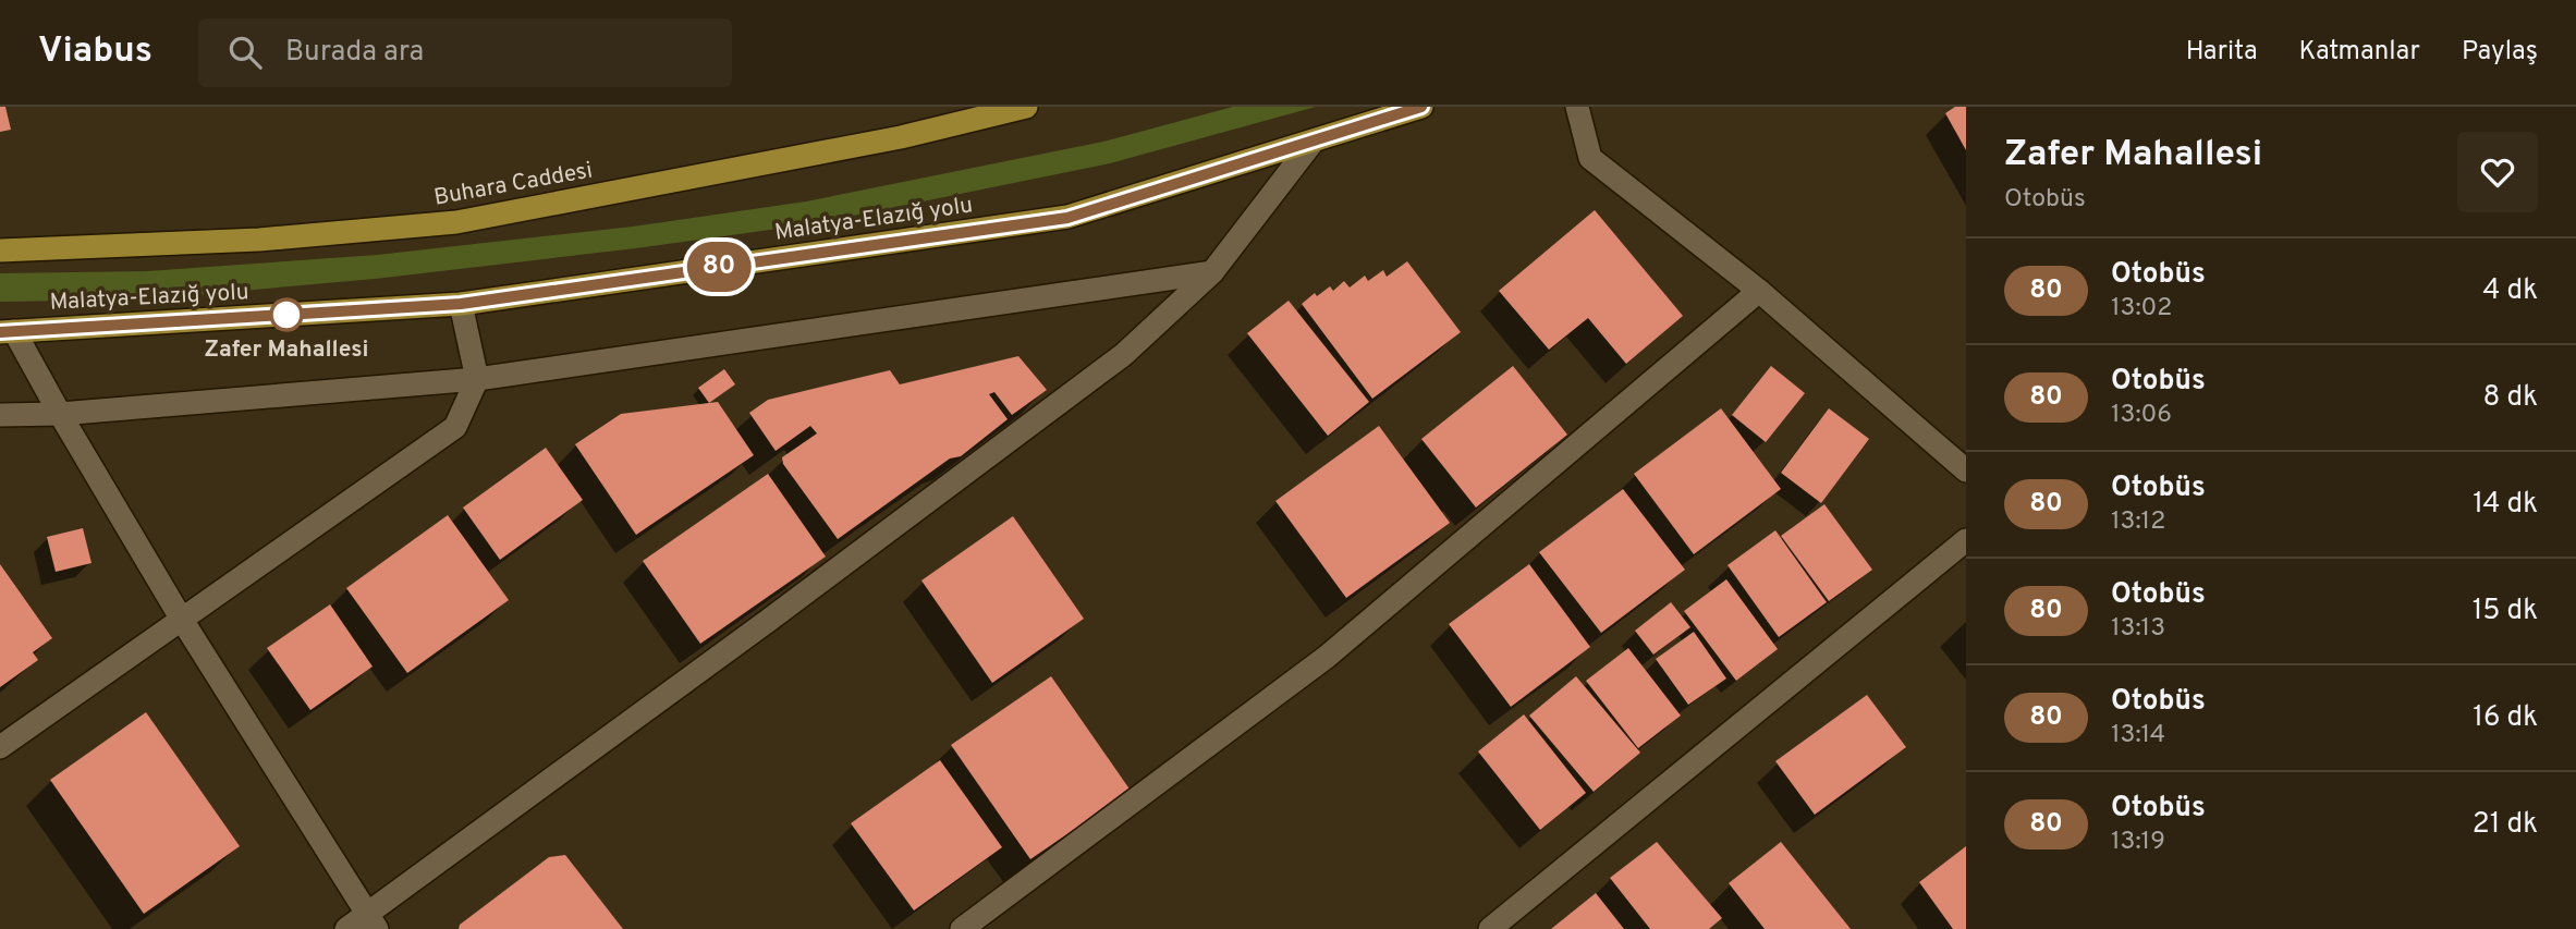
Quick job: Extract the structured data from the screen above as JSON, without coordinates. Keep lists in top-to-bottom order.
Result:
{
  "streets": {
    "highway": ["Buhara Caddesi", "Malatya-Elazığ yolu"]
  },
  "places": ["Zafer Mahallesi"],
  "lines": ["bus line 80"],
  "page": {
    "header": "Viabus",
    "search": "Burada ara",
    "nav": ["Harita", "Katmanlar", "Paylaş"],
    "on_map": "80",
    "heading": ["Zafer Mahallesi", "Otobüs"],
    "list": [
      {
        "mark": "80",
        "name": "Otobüs",
        "note": "13:02",
        "value": "4 dk"
      },
      {
        "mark": "80",
        "name": "Otobüs",
        "note": "13:06",
        "value": "8 dk"
      },
      {
        "mark": "80",
        "name": "Otobüs",
        "note": "13:12",
        "value": "14 dk"
      },
      {
        "mark": "80",
        "name": "Otobüs",
        "note": "13:13",
        "value": "15 dk"
      },
      {
        "mark": "80",
        "name": "Otobüs",
        "note": "13:14",
        "value": "16 dk"
      },
      {
        "mark": "80",
        "name": "Otobüs",
        "note": "13:19",
        "value": "21 dk"
      }
    ]
  }
}
